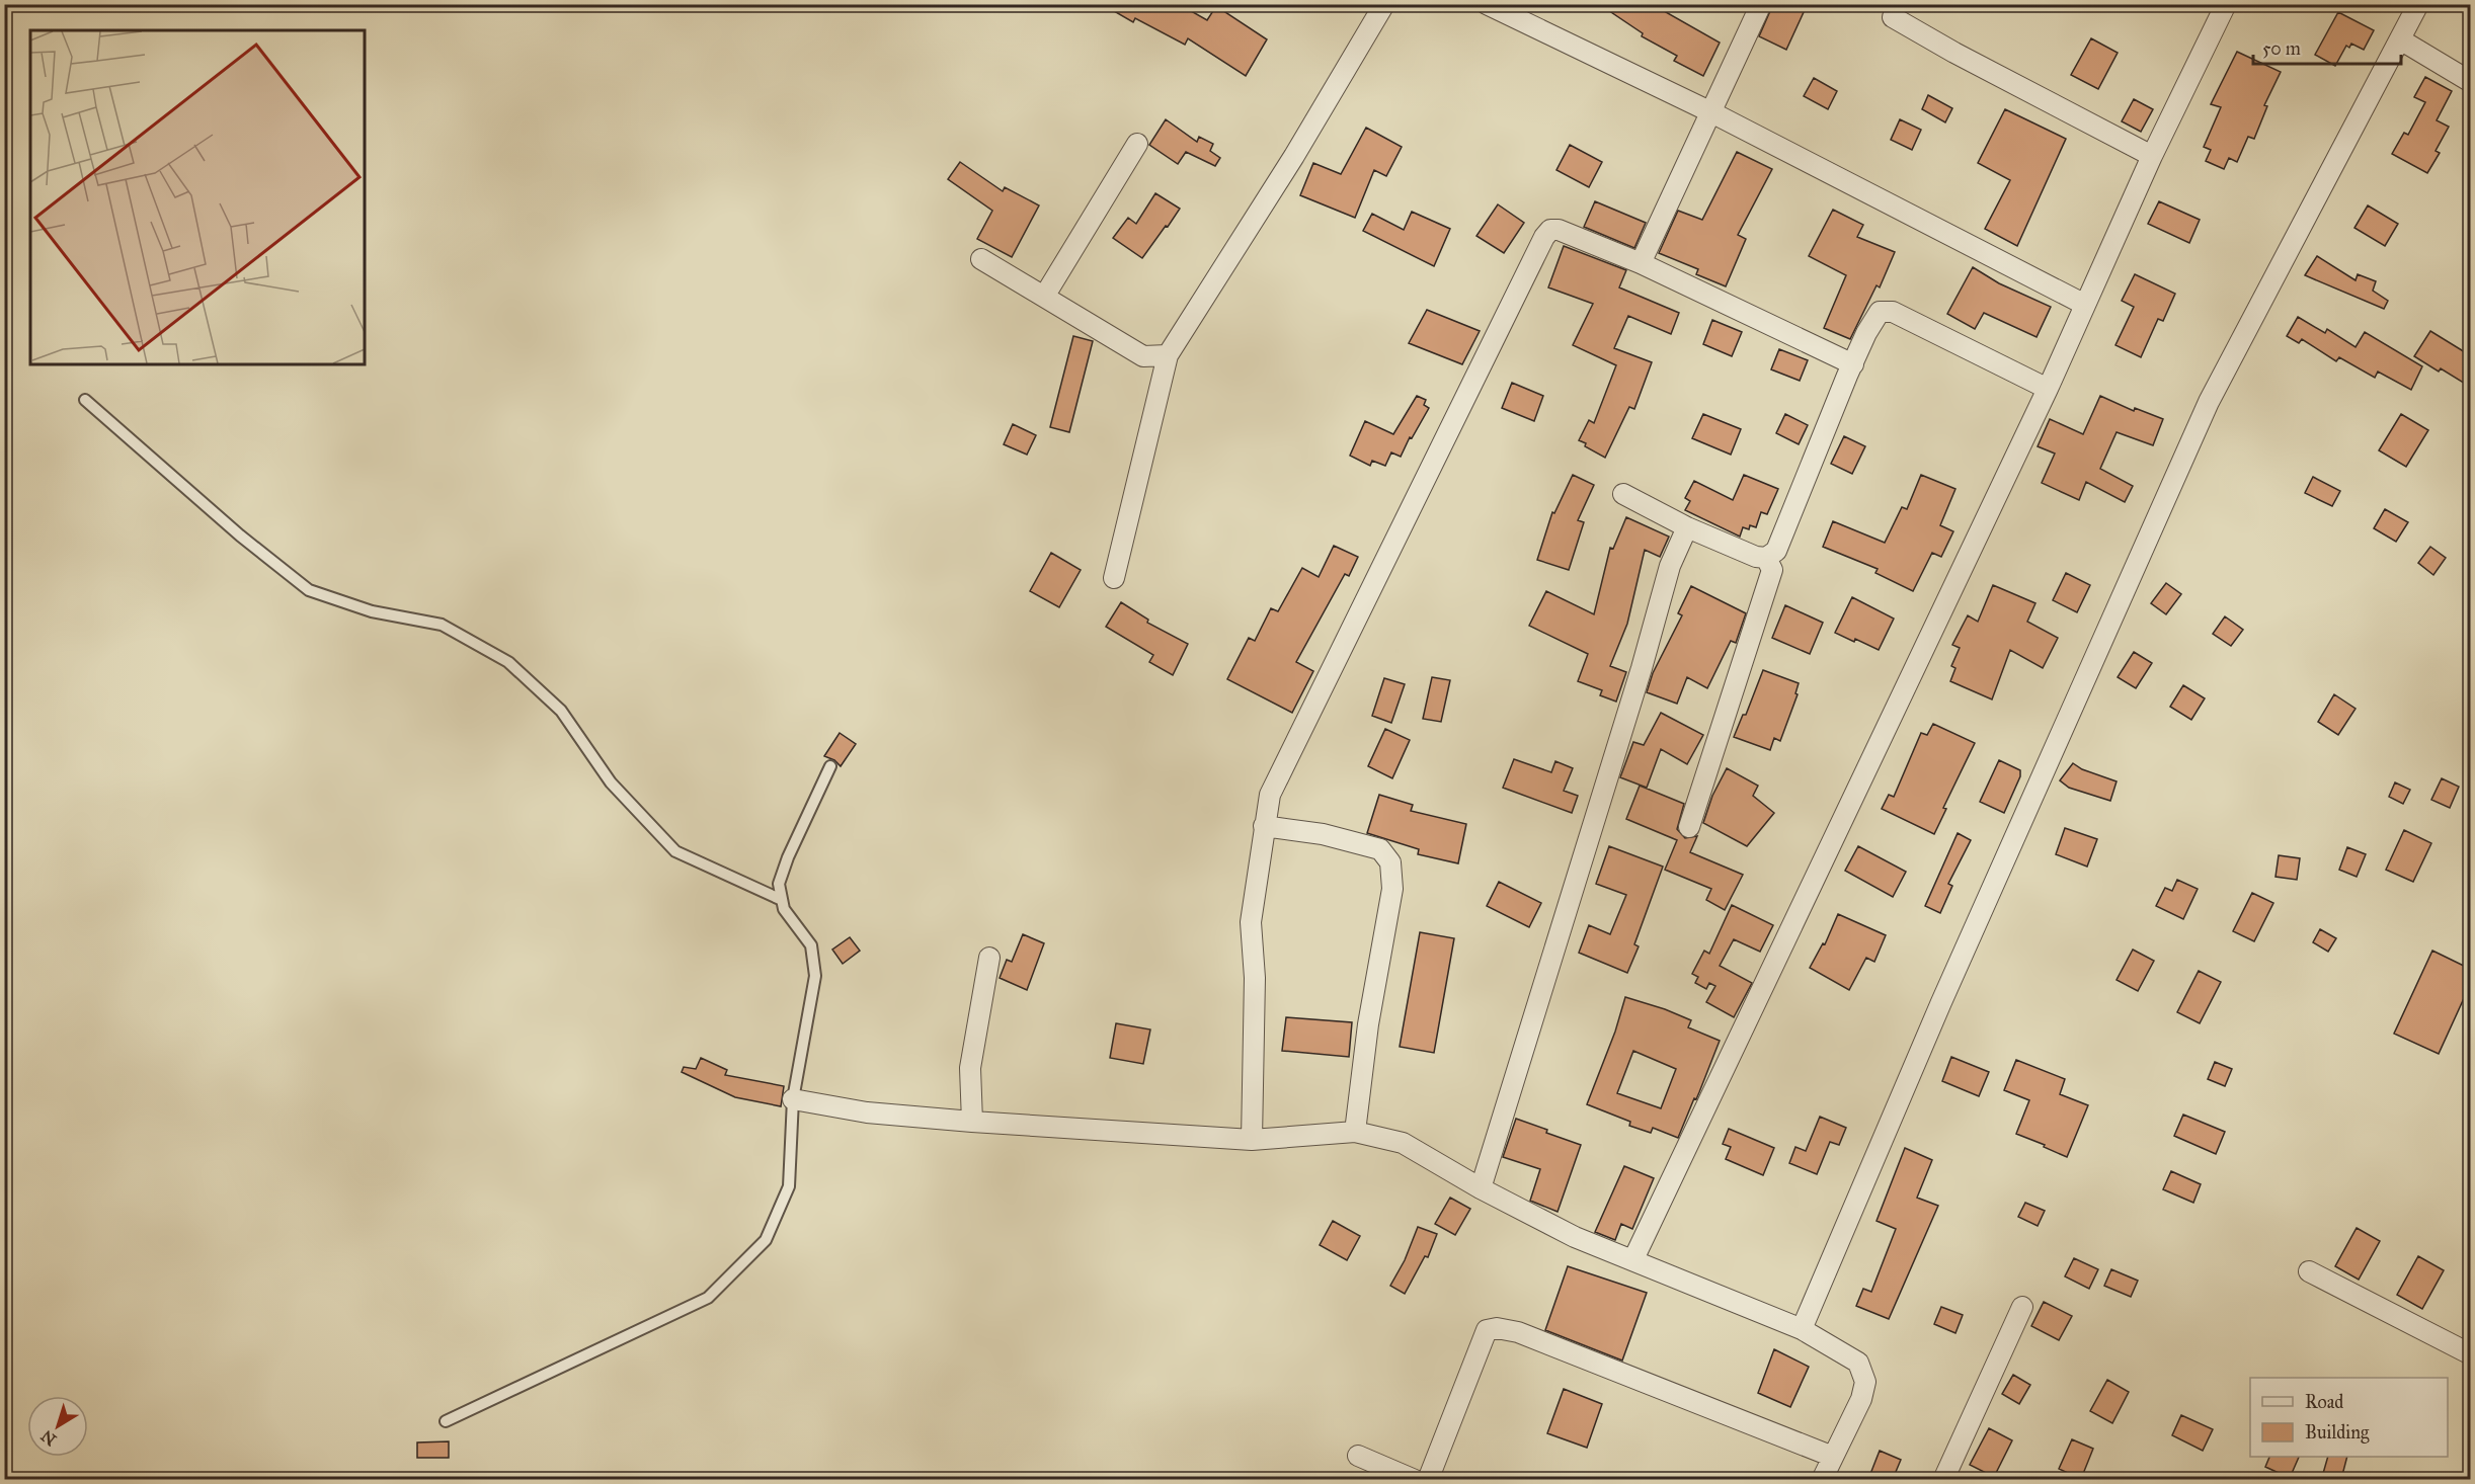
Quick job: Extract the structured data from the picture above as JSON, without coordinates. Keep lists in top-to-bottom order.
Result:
{
  "legend": ["Road", "Building"],
  "scale_bar": "50 m",
  "north": "bottom left"
}
